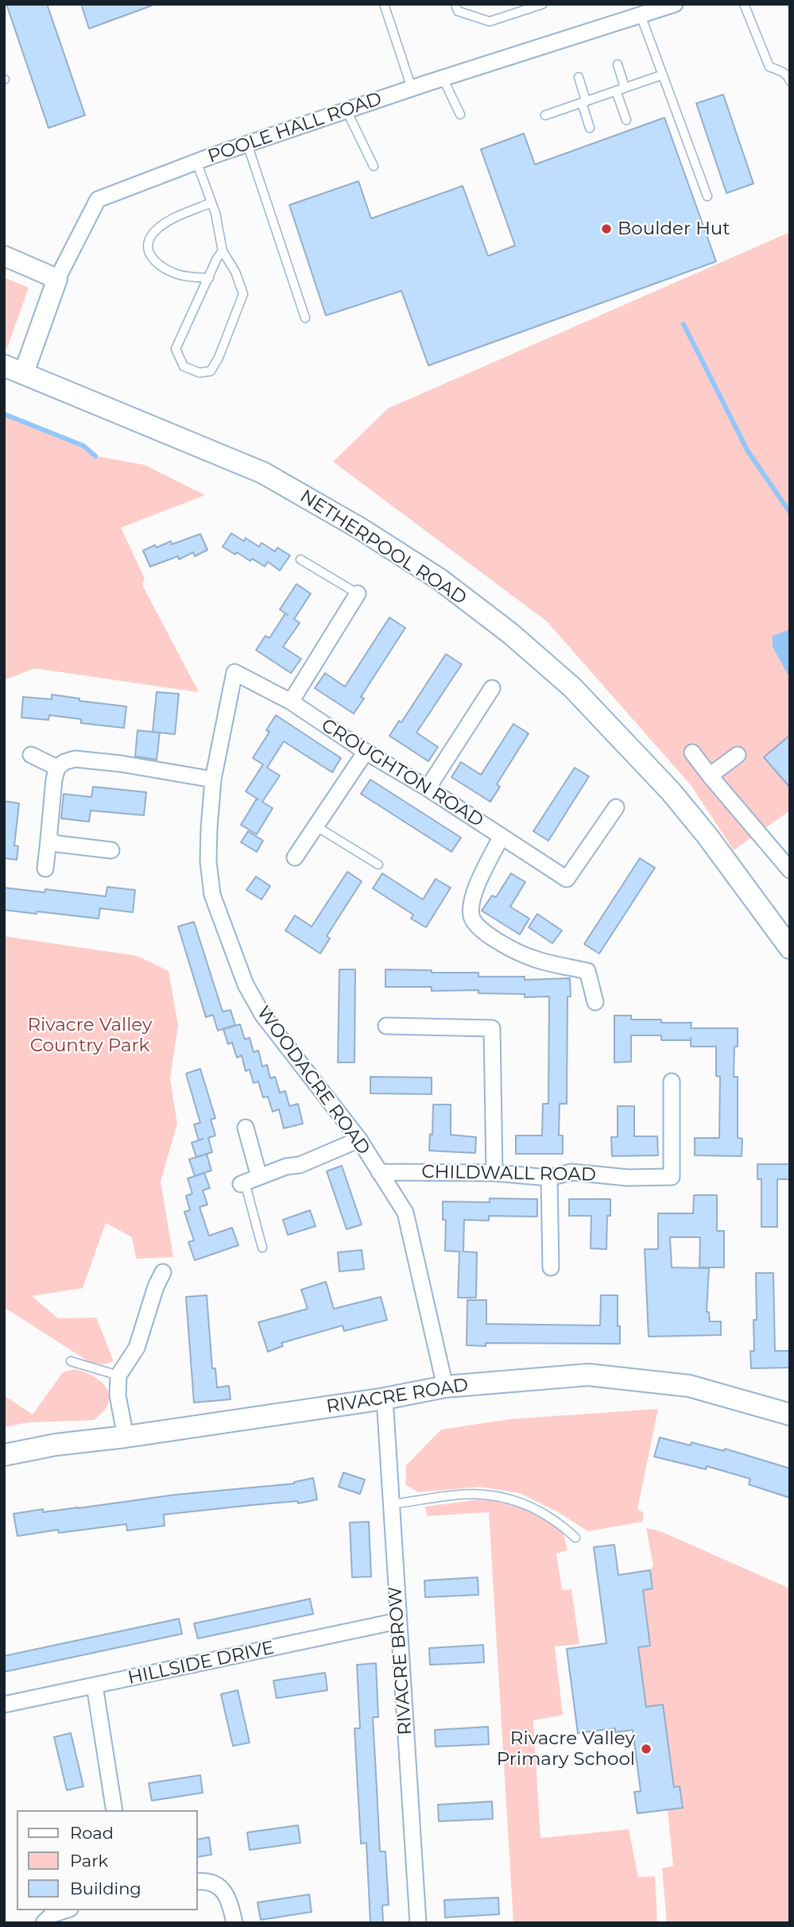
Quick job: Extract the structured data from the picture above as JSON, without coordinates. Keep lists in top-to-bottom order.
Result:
{
  "streets": {
    "main road": ["NETHERPOOL ROAD", "RIVACRE ROAD"],
    "street": [
      "POOLE HALL ROAD",
      "CROUGHTON ROAD",
      "WOODACRE ROAD",
      "CHILDWALL ROAD",
      "RIVACRE BROW",
      "HILLSIDE DRIVE"
    ]
  },
  "crossings": [
    ["POOLE HALL ROAD", "NETHERPOOL ROAD"],
    ["CROUGHTON ROAD", "WOODACRE ROAD"],
    ["WOODACRE ROAD", "CHILDWALL ROAD"],
    ["WOODACRE ROAD", "RIVACRE ROAD"],
    ["RIVACRE ROAD", "RIVACRE BROW"],
    ["RIVACRE BROW", "HILLSIDE DRIVE"]
  ],
  "parks": ["Rivacre Valley Country Park"],
  "places": ["Boulder Hut", "Rivacre Valley Primary School"],
  "legend": ["Road", "Park", "Building"]
}
